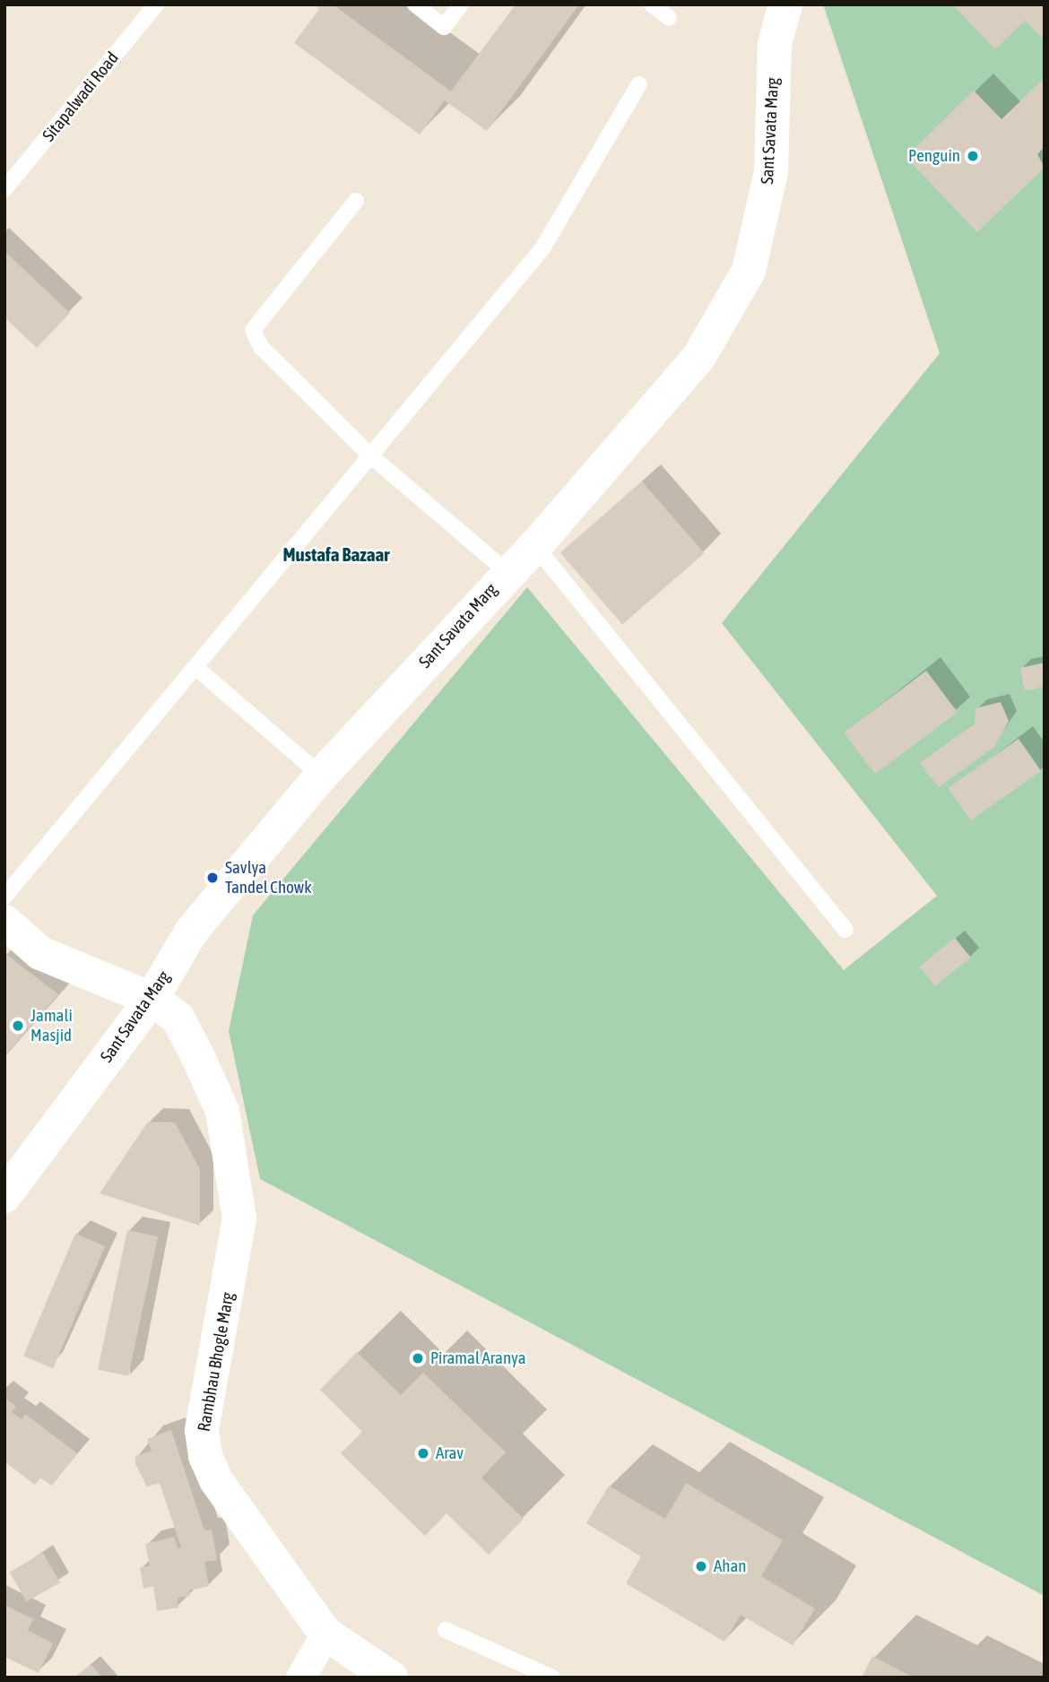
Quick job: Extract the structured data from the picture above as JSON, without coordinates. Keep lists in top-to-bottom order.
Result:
{
  "streets": {
    "street": ["Sant Savata Marg", "Rambhau Bhogle Marg"],
    "lane": ["Sitapalwadi Road"]
  },
  "crossings": [
    ["Sant Savata Marg", "Rambhau Bhogle Marg"]
  ],
  "districts": ["Mustafa Bazaar"],
  "places": [
    "Penguin",
    "Savlya Tandel Chowk",
    "Jamali Masjid",
    "Piramal Aranya",
    "Arav",
    "Ahan"
  ]
}
